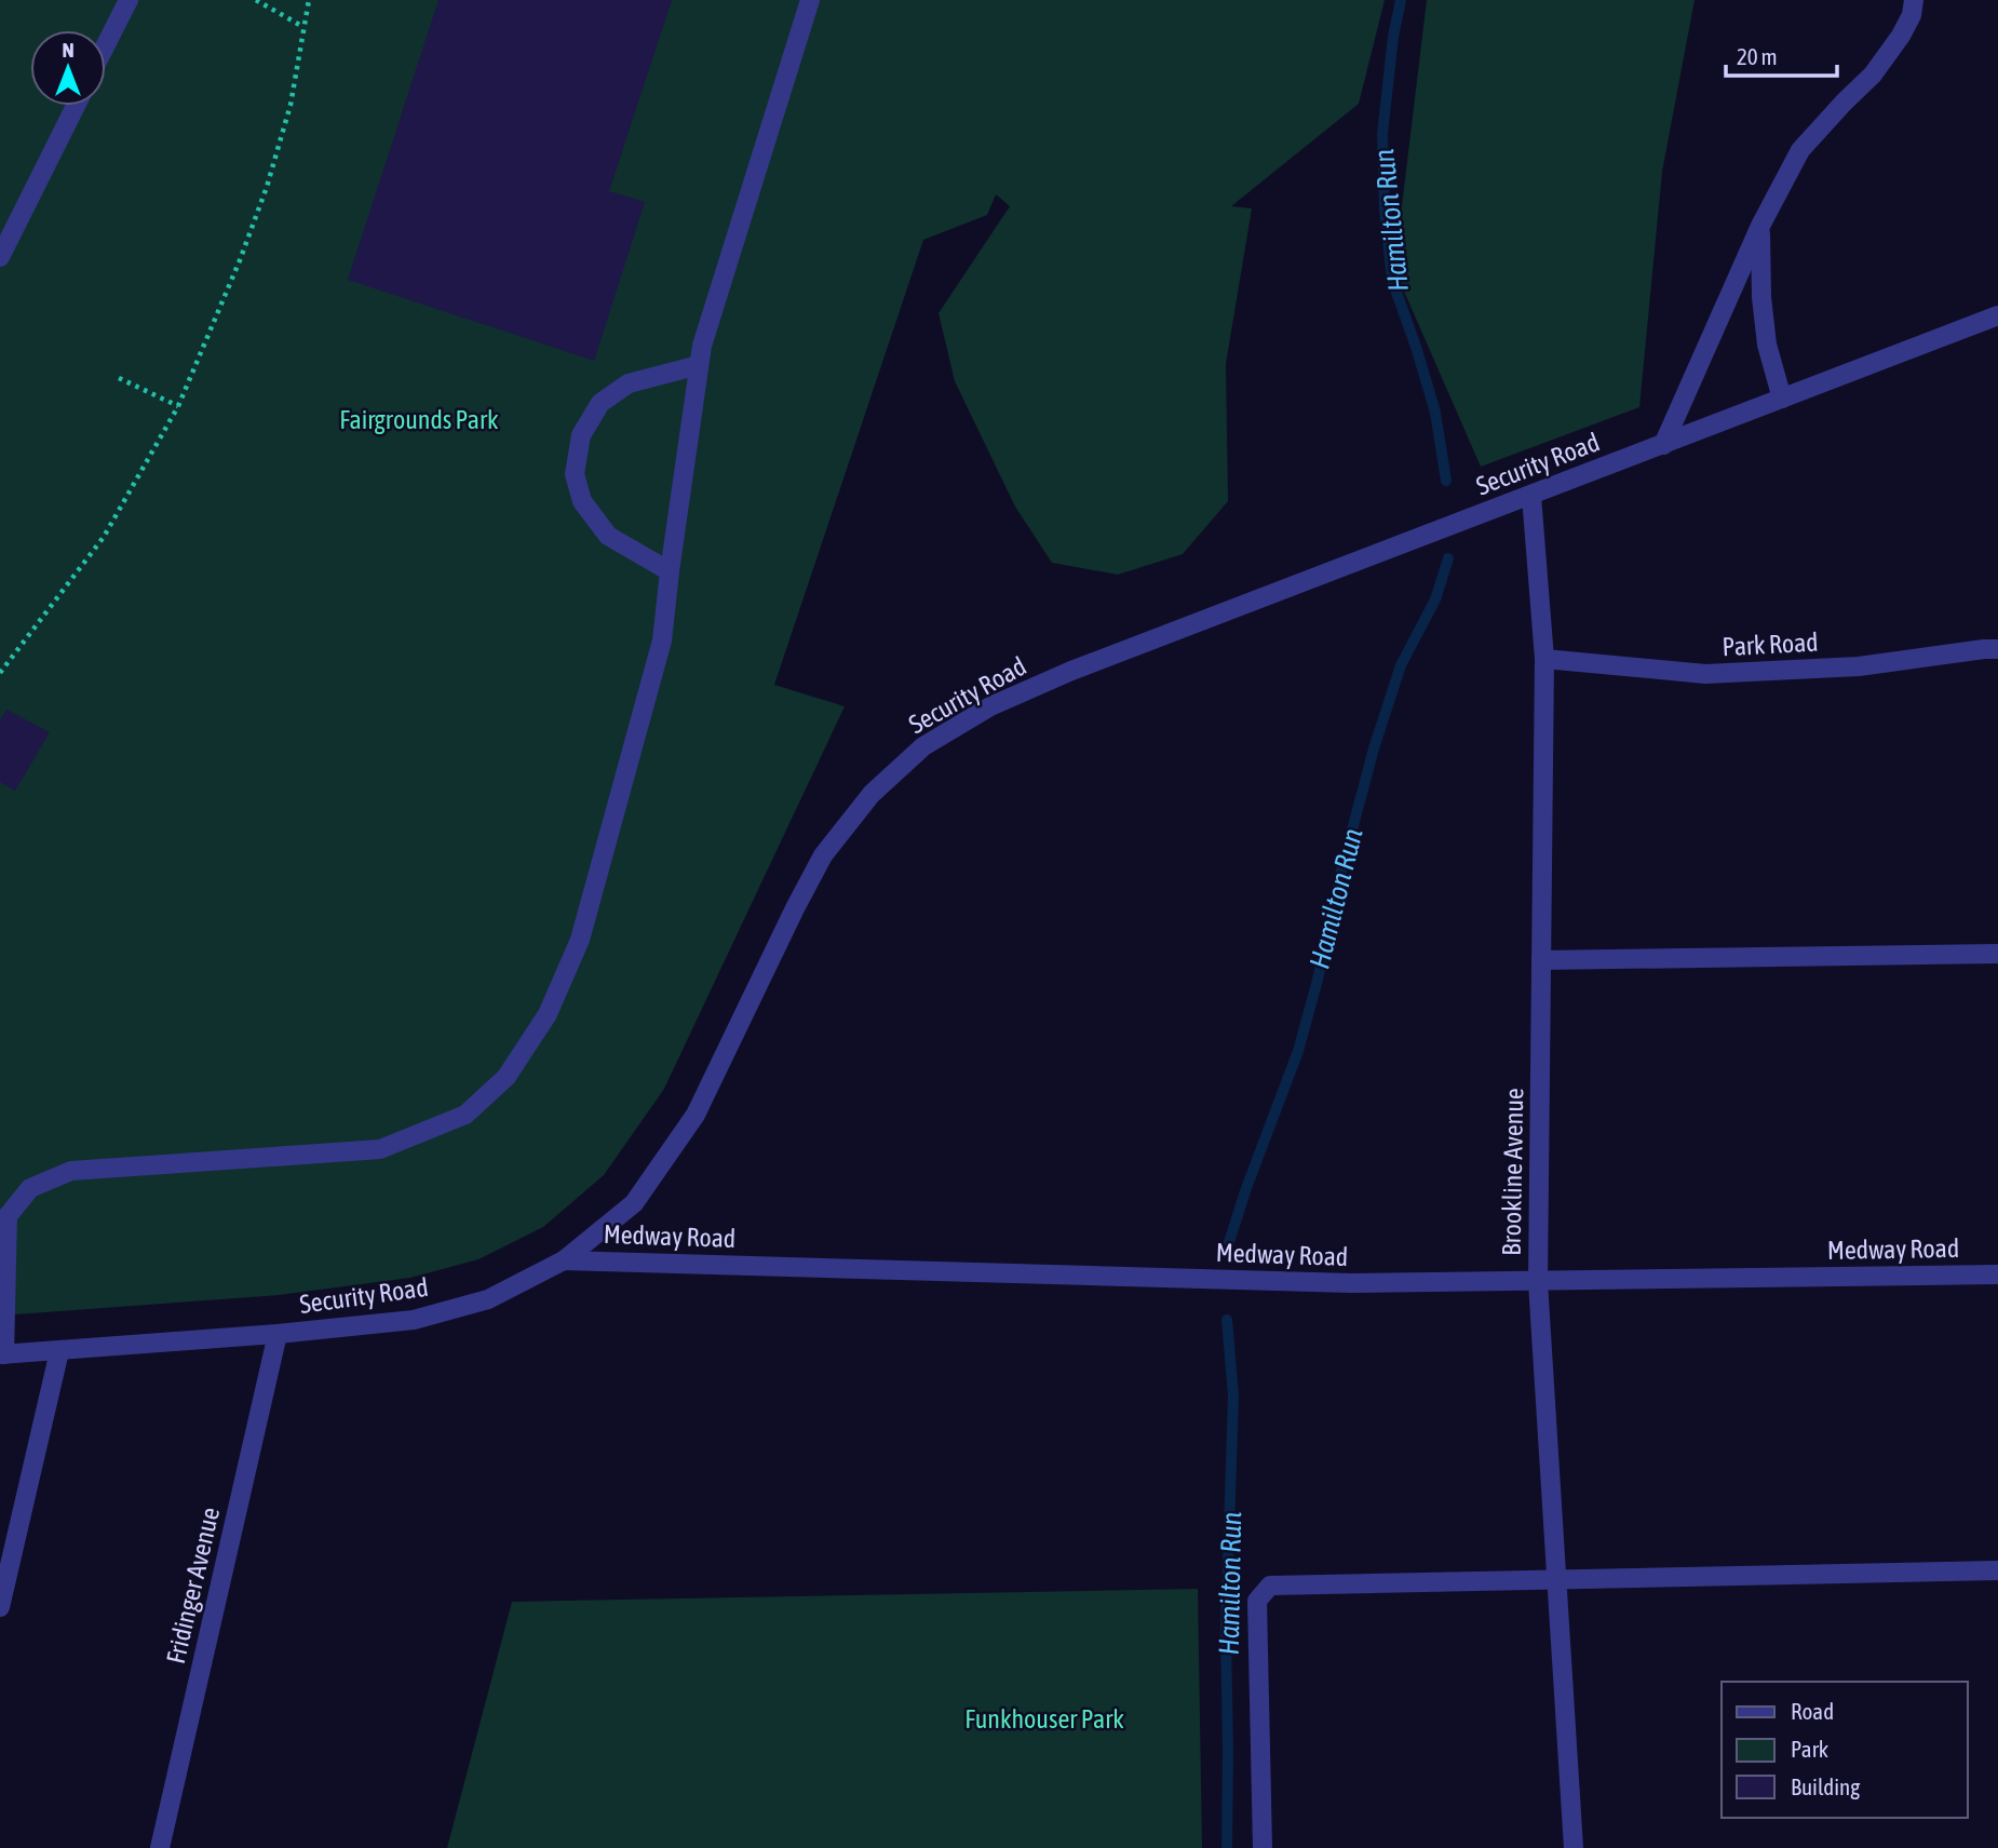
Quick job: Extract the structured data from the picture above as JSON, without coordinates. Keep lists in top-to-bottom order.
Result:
{
  "streets": {
    "street": [
      "Security Road",
      "Park Road",
      "Brookline Avenue",
      "Medway Road",
      "Fridinger Avenue"
    ]
  },
  "crossings": [
    ["Security Road", "Brookline Avenue"],
    ["Security Road", "Medway Road"],
    ["Security Road", "Fridinger Avenue"],
    ["Park Road", "Brookline Avenue"],
    ["Brookline Avenue", "Medway Road"]
  ],
  "water": ["Hamilton Run"],
  "parks": ["Fairgrounds Park", "Funkhouser Park"],
  "legend": ["Road", "Park", "Building"],
  "scale_bar": "20 m",
  "north": "top"
}
